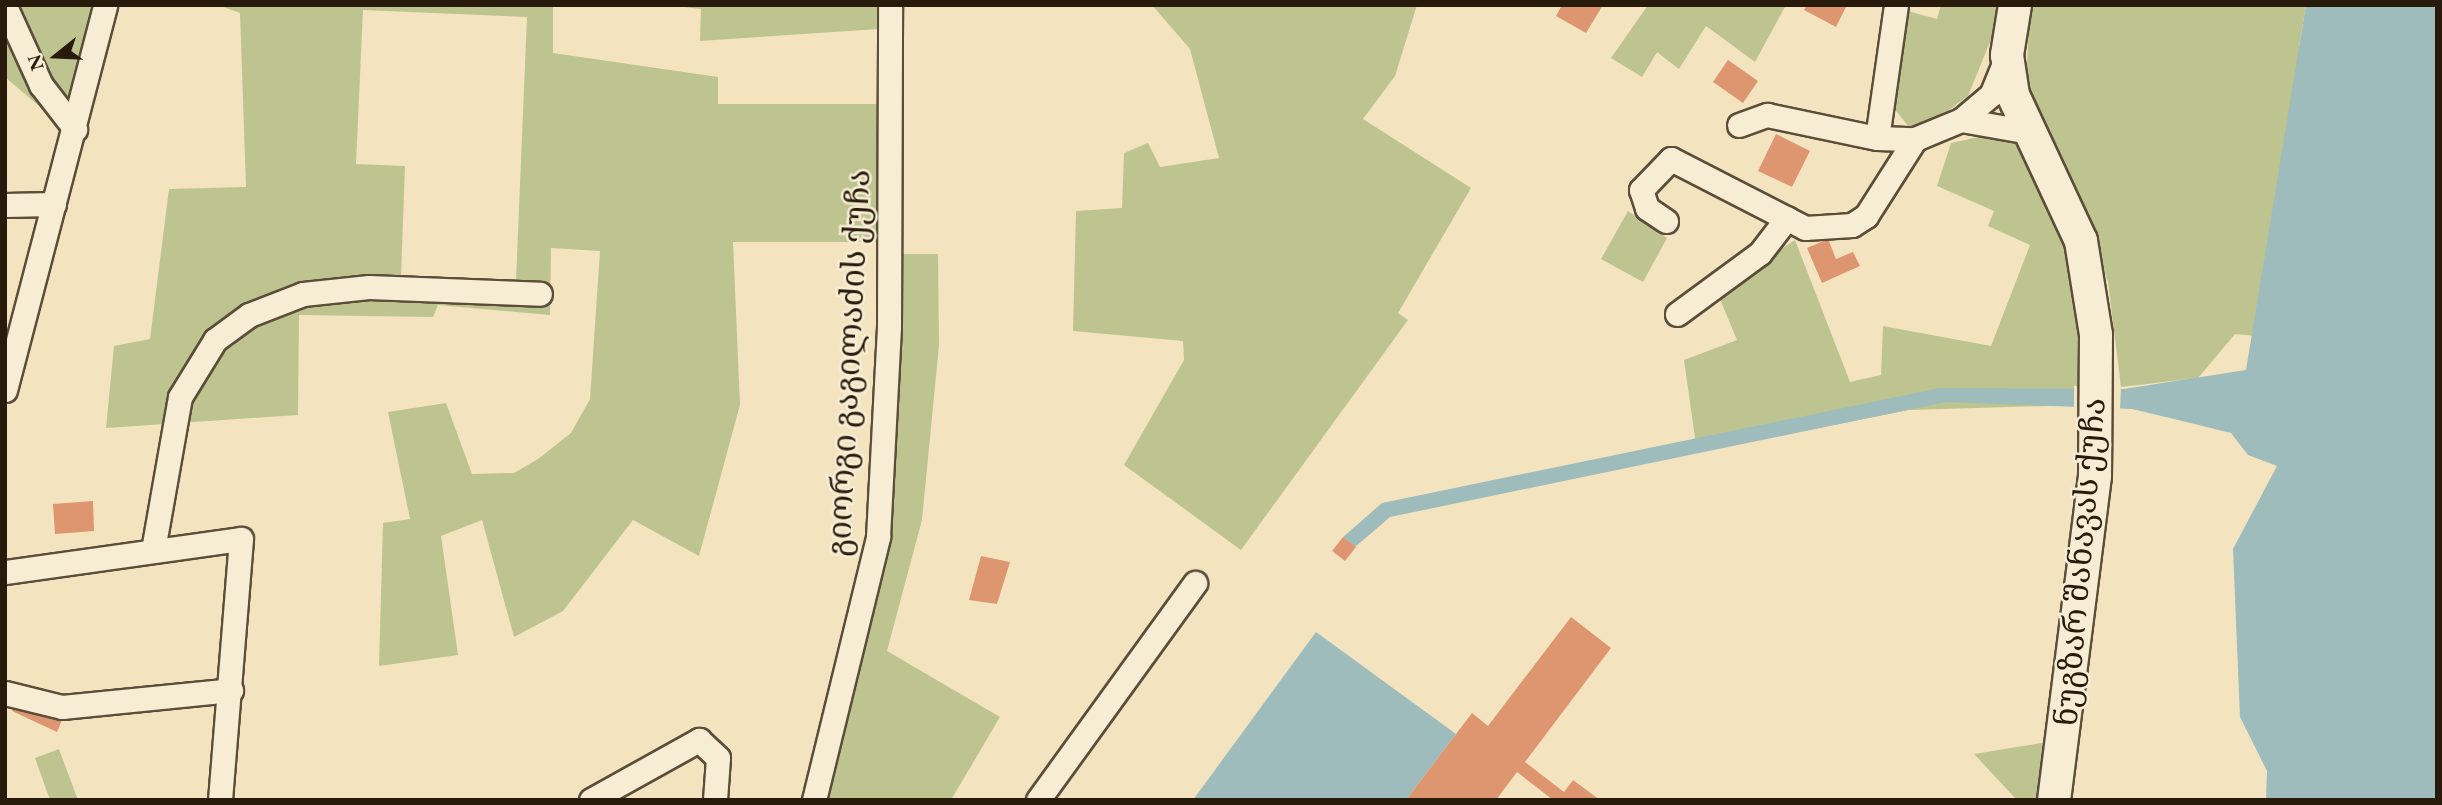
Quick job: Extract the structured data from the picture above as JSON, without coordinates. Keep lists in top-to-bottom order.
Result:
{
  "streets": {
    "main road": ["ნუგზარ შანავას ქუჩა"],
    "street": ["გიორგი გაგილაძის ქუჩა"]
  },
  "north": "left"
}
